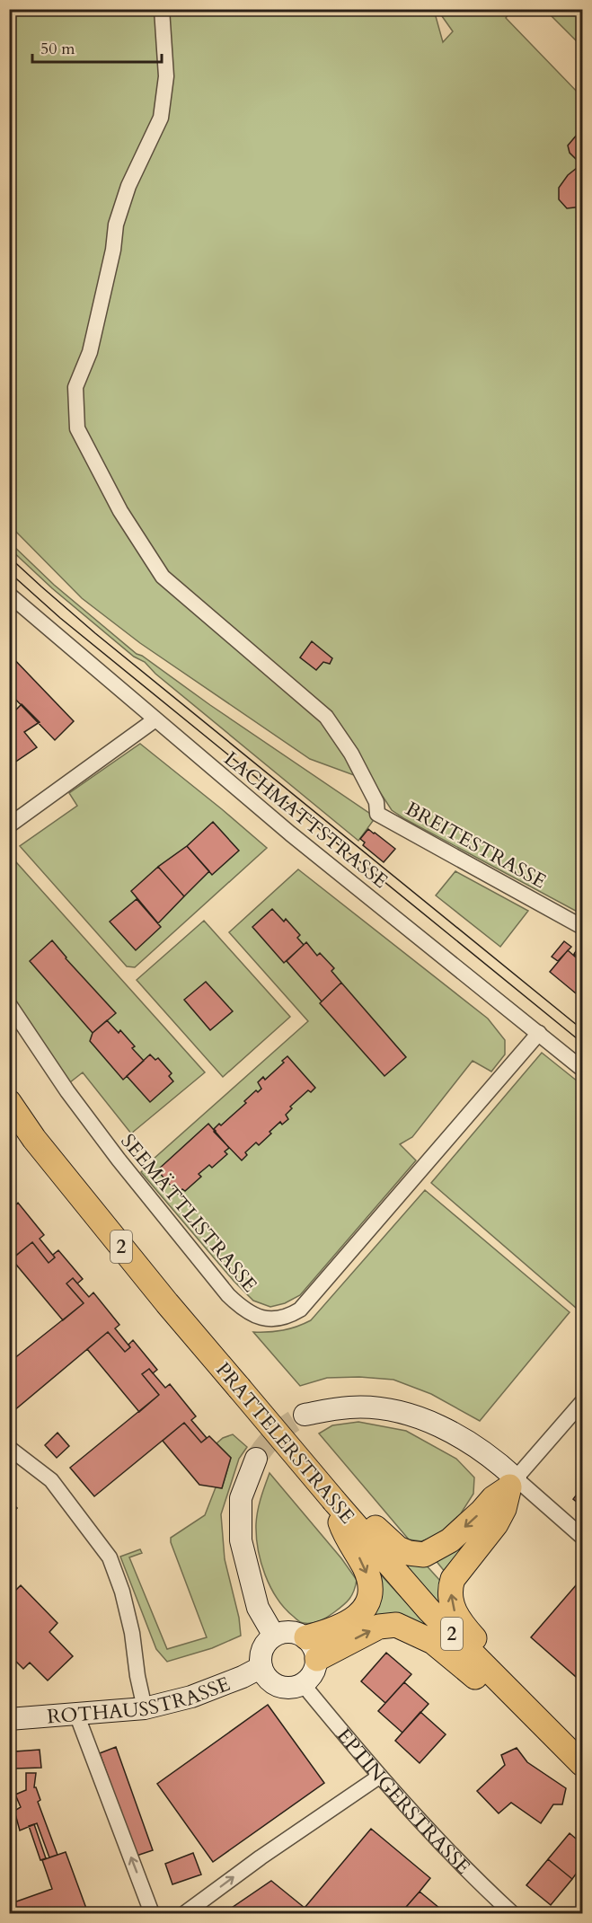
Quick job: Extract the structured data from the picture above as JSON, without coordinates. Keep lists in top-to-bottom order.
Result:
{
  "streets": {
    "main road": ["2", "PRATTELERSTRASSE"],
    "street": [
      "LACHMATTSTRASSE",
      "BREITESTRASSE",
      "SEEMÄTTLISTRASSE",
      "ROTHAUSSTRASSE",
      "EPTINGERSTRASSE"
    ]
  },
  "crossings": [
    ["LACHMATTSTRASSE", "SEEMÄTTLISTRASSE"],
    ["ROTHAUSSTRASSE", "EPTINGERSTRASSE"]
  ],
  "scale_bar": "50 m"
}
